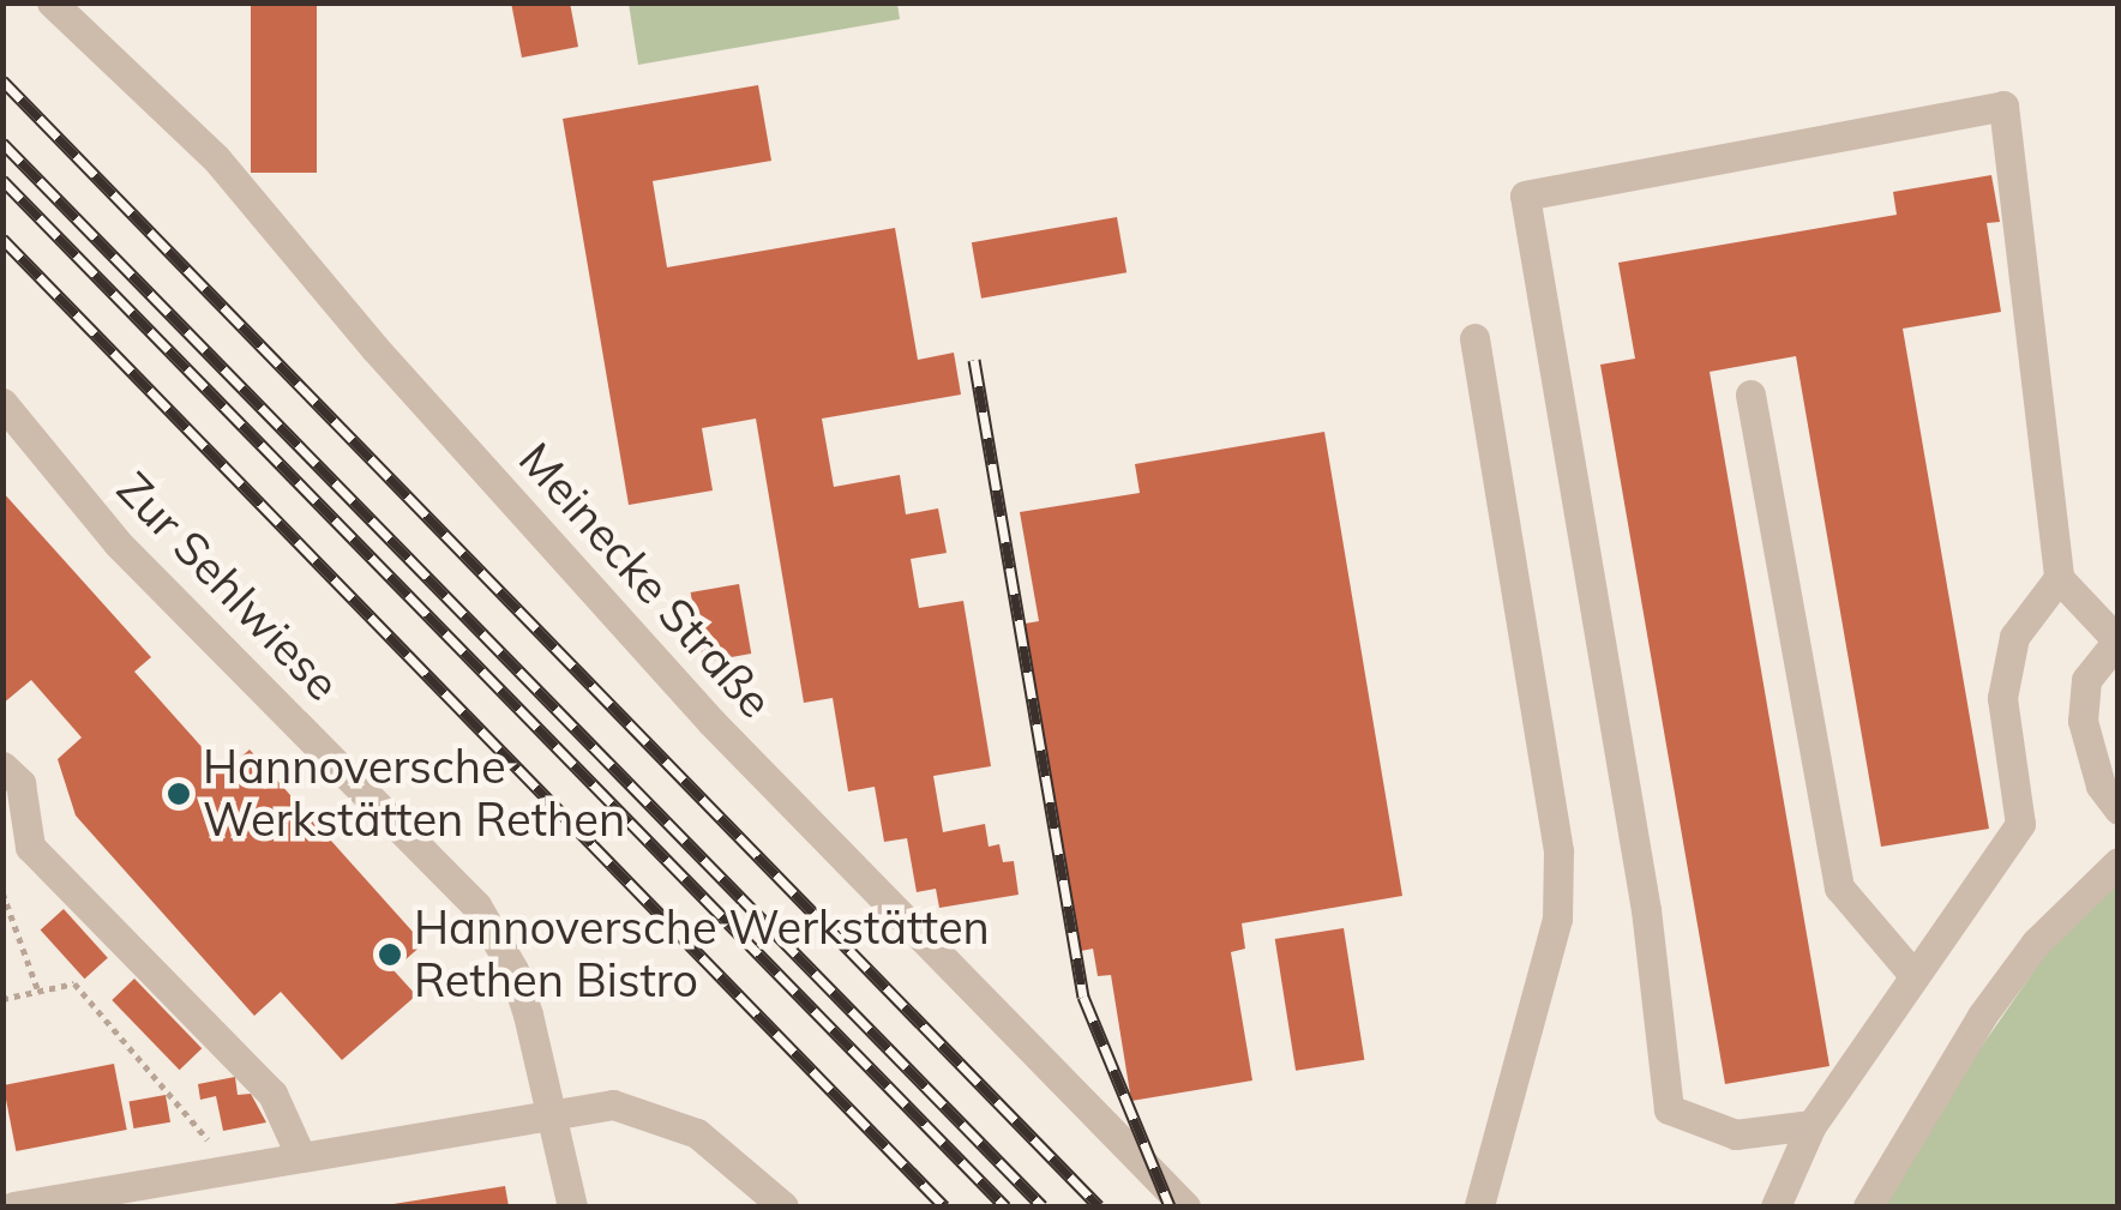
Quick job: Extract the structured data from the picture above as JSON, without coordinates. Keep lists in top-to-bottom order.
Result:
{
  "streets": {
    "street": ["Meinecke Straße", "Zur Sehlwiese"]
  },
  "places": ["Hannoversche Werkstätten Rethen", "Hannoversche Werkstätten Rethen Bistro"]
}
